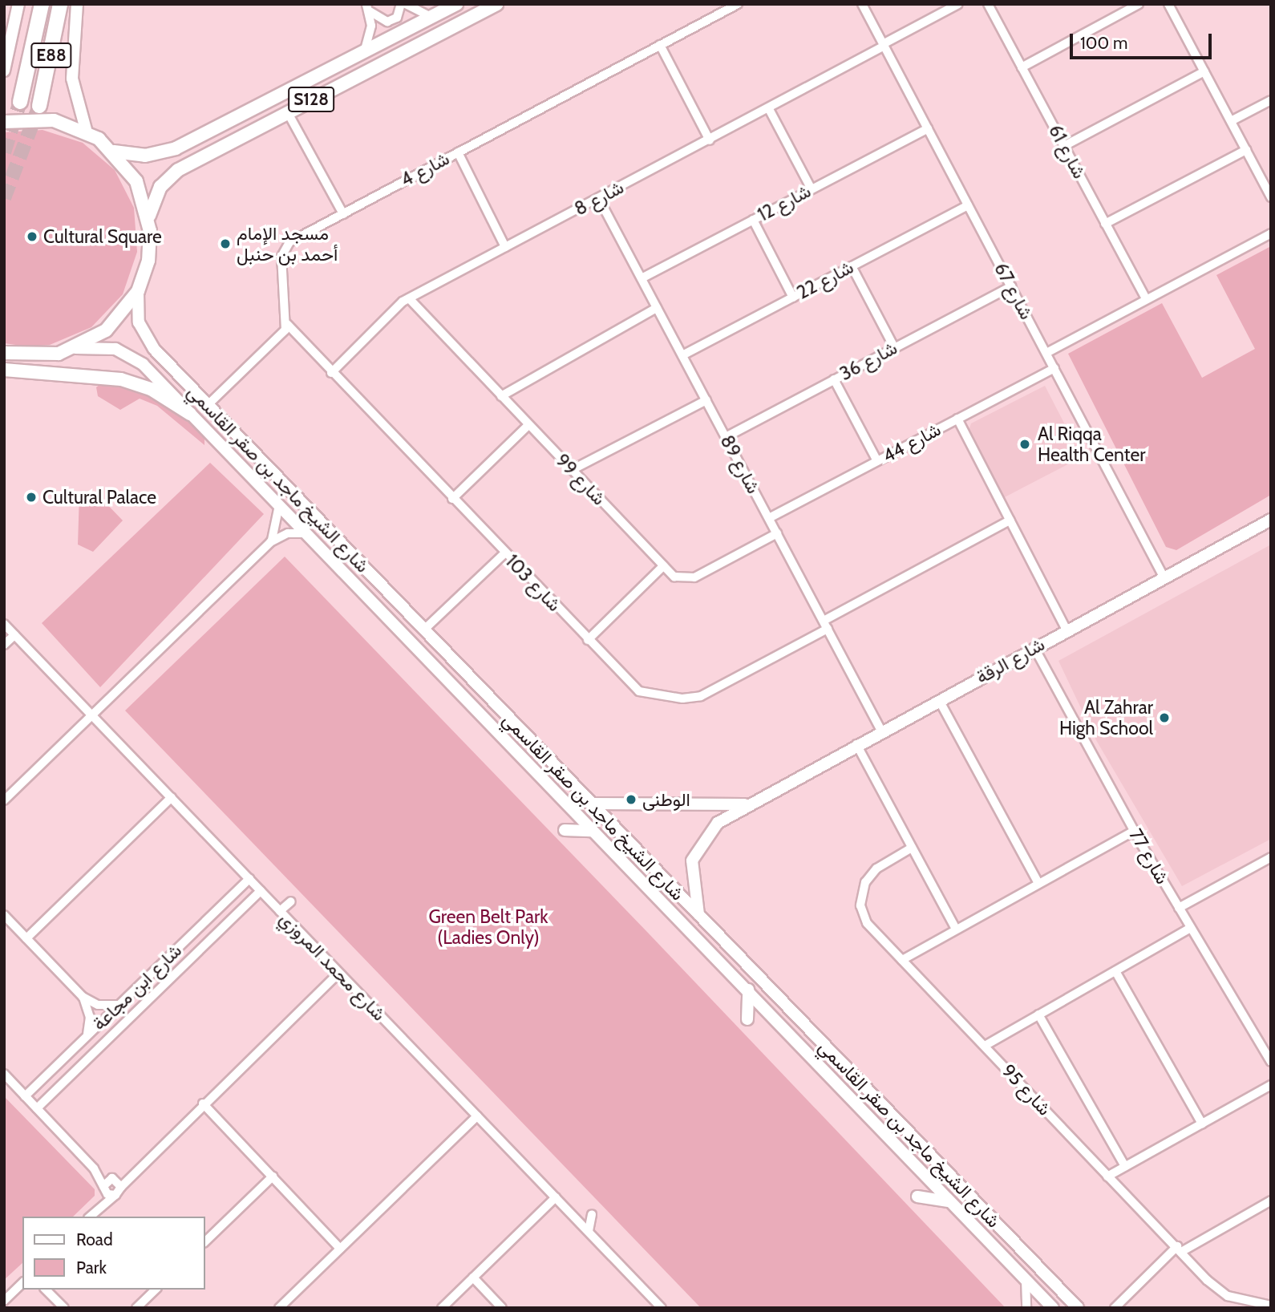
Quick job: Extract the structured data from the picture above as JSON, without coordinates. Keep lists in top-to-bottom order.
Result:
{
  "streets": {
    "highway": ["E88"],
    "main road": ["S128", "شارع الشيخ ماجد بن صقر القاسمي", "شارع الرقة"],
    "street": [
      "شارع 61",
      "شارع 4",
      "شارع 8",
      "شارع 12",
      "شارع 22",
      "شارع 67",
      "شارع 36",
      "شارع 44",
      "شارع 89",
      "شارع 99",
      "شارع 103",
      "شارع 77",
      "شارع محمد المروزي",
      "شارع ابن مجاعة",
      "شارع 95"
    ]
  },
  "crossings": [
    ["شارع 4", "شارع 103"],
    ["شارع 8", "شارع 67"],
    ["شارع 8", "شارع 89"],
    ["شارع 8", "شارع 99"],
    ["شارع 8", "شارع 103"],
    ["شارع 12", "شارع 67"],
    ["شارع 12", "شارع 89"],
    ["شارع 22", "شارع 67"],
    ["شارع 22", "شارع 89"],
    ["شارع 67", "شارع 36"],
    ["شارع 67", "شارع 44"],
    ["شارع 67", "شارع الرقة"],
    ["شارع 36", "شارع 89"],
    ["شارع 44", "شارع 89"],
    ["شارع 89", "شارع 99"],
    ["شارع 89", "شارع 103"],
    ["شارع 89", "شارع الرقة"],
    ["شارع الشيخ ماجد بن صقر القاسمي", "شارع الرقة"],
    ["شارع الرقة", "شارع 77"],
    ["شارع محمد المروزي", "شارع ابن مجاعة"]
  ],
  "parks": ["Green Belt Park (Ladies Only)"],
  "places": [
    "Cultural Square",
    "مسجد الإمام أحمد بن حنبل",
    "Al Riqqa Health Center",
    "Cultural Palace",
    "Al Zahrar High School",
    "الوطنی"
  ],
  "legend": ["Road", "Park"],
  "scale_bar": "100 m"
}
